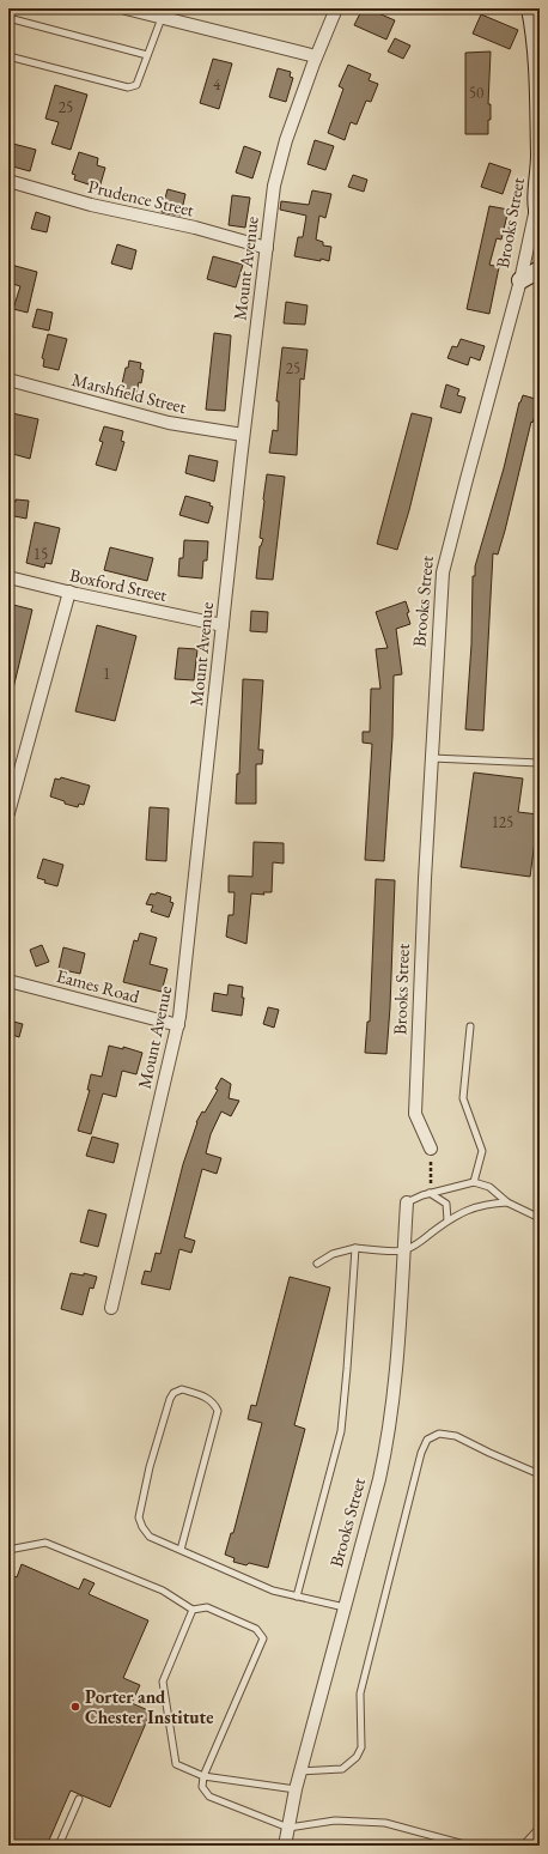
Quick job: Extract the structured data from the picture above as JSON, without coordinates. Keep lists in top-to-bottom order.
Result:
{
  "streets": {
    "main road": ["Brooks Street"],
    "street": [
      "Prudence Street",
      "Mount Avenue",
      "Marshfield Street",
      "Boxford Street",
      "Eames Road"
    ]
  },
  "crossings": [
    ["Prudence Street", "Mount Avenue"],
    ["Mount Avenue", "Marshfield Street"],
    ["Mount Avenue", "Boxford Street"],
    ["Mount Avenue", "Eames Road"]
  ],
  "places": ["Porter and Chester Institute"],
  "house_numbers": [
    "4",
    "50",
    "25",
    "25",
    "15",
    "1",
    "125"
  ]
}
